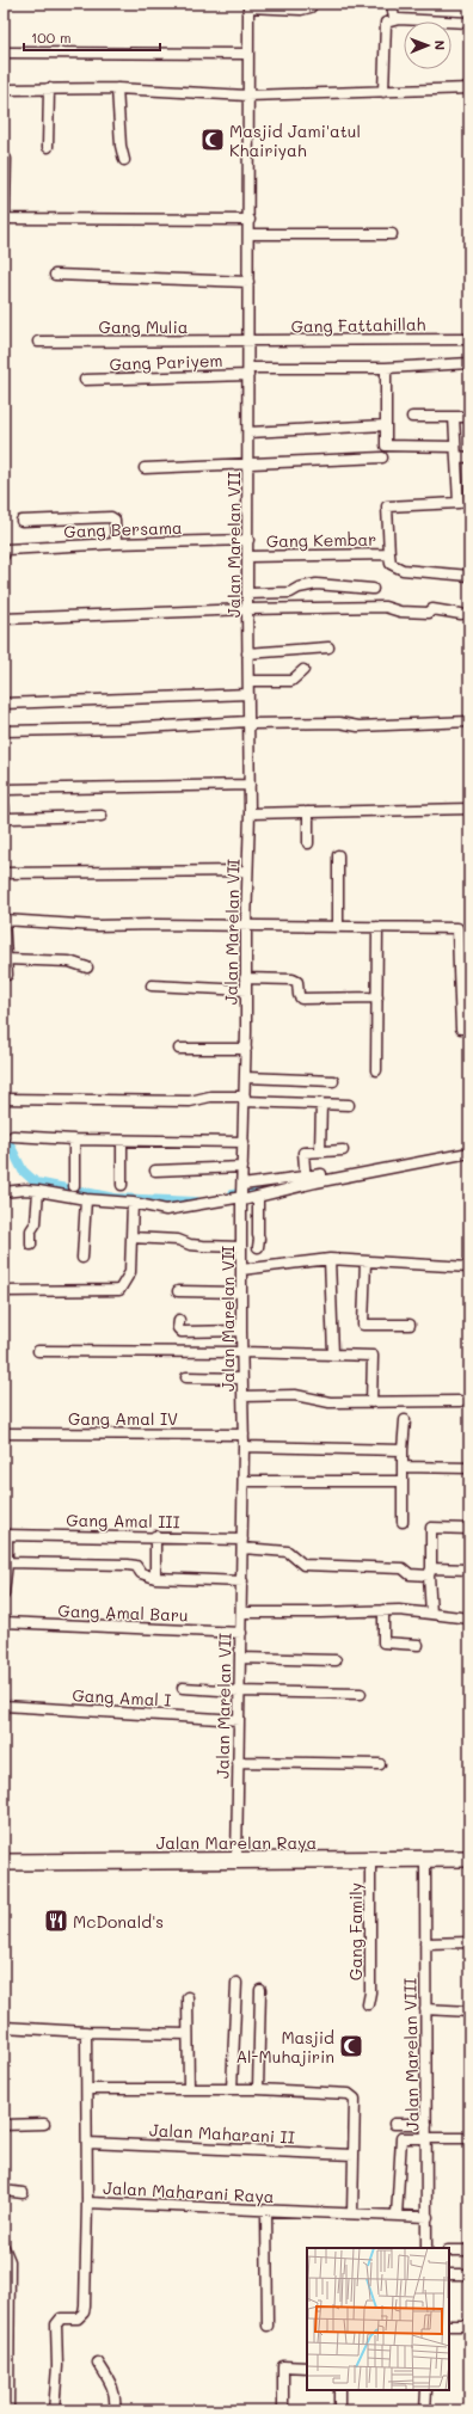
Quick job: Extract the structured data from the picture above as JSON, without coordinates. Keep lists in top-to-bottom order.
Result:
{
  "streets": {
    "main road": ["Jalan Marelan Raya"],
    "street": [
      "Gang Fattahillah",
      "Gang Mulia",
      "Gang Pariyem",
      "Gang Bersama",
      "Gang Kembar",
      "Jalan Marelan VII",
      "Gang Amal IV",
      "Gang Amal III",
      "Gang Amal Baru",
      "Gang Amal I",
      "Gang Family",
      "Jalan Marelan VIII",
      "Jalan Maharani II",
      "Jalan Maharani Raya"
    ]
  },
  "crossings": [
    ["Gang Fattahillah", "Gang Mulia"],
    ["Gang Fattahillah", "Jalan Marelan VII"],
    ["Gang Mulia", "Jalan Marelan VII"],
    ["Gang Pariyem", "Jalan Marelan VII"],
    ["Gang Bersama", "Jalan Marelan VII"],
    ["Gang Kembar", "Jalan Marelan VII"],
    ["Jalan Marelan VII", "Gang Amal IV"],
    ["Jalan Marelan VII", "Gang Amal III"],
    ["Jalan Marelan VII", "Gang Amal Baru"],
    ["Jalan Marelan VII", "Gang Amal I"],
    ["Jalan Marelan VII", "Jalan Marelan Raya"],
    ["Jalan Marelan Raya", "Gang Family"],
    ["Jalan Marelan Raya", "Jalan Marelan VIII"],
    ["Jalan Marelan VIII", "Jalan Maharani Raya"],
    ["Jalan Maharani II", "Jalan Maharani Raya"]
  ],
  "places": {
    "mosque": ["Masjid Jami'atul Khairiyah", "Masjid Al-Muhajirin"],
    "restaurant": ["McDonald's"]
  },
  "scale_bar": "100 m",
  "north": "right"
}
